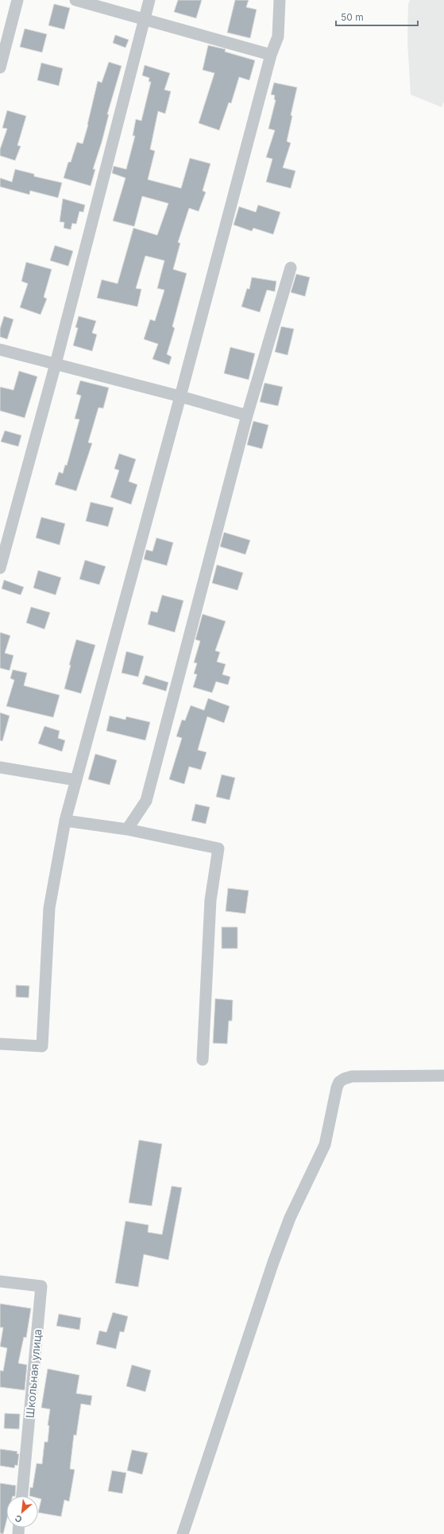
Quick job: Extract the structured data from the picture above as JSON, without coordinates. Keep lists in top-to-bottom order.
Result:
{
  "streets": {
    "street": ["Школьная улица"]
  },
  "scale_bar": "50 m",
  "north": "bottom left"
}
